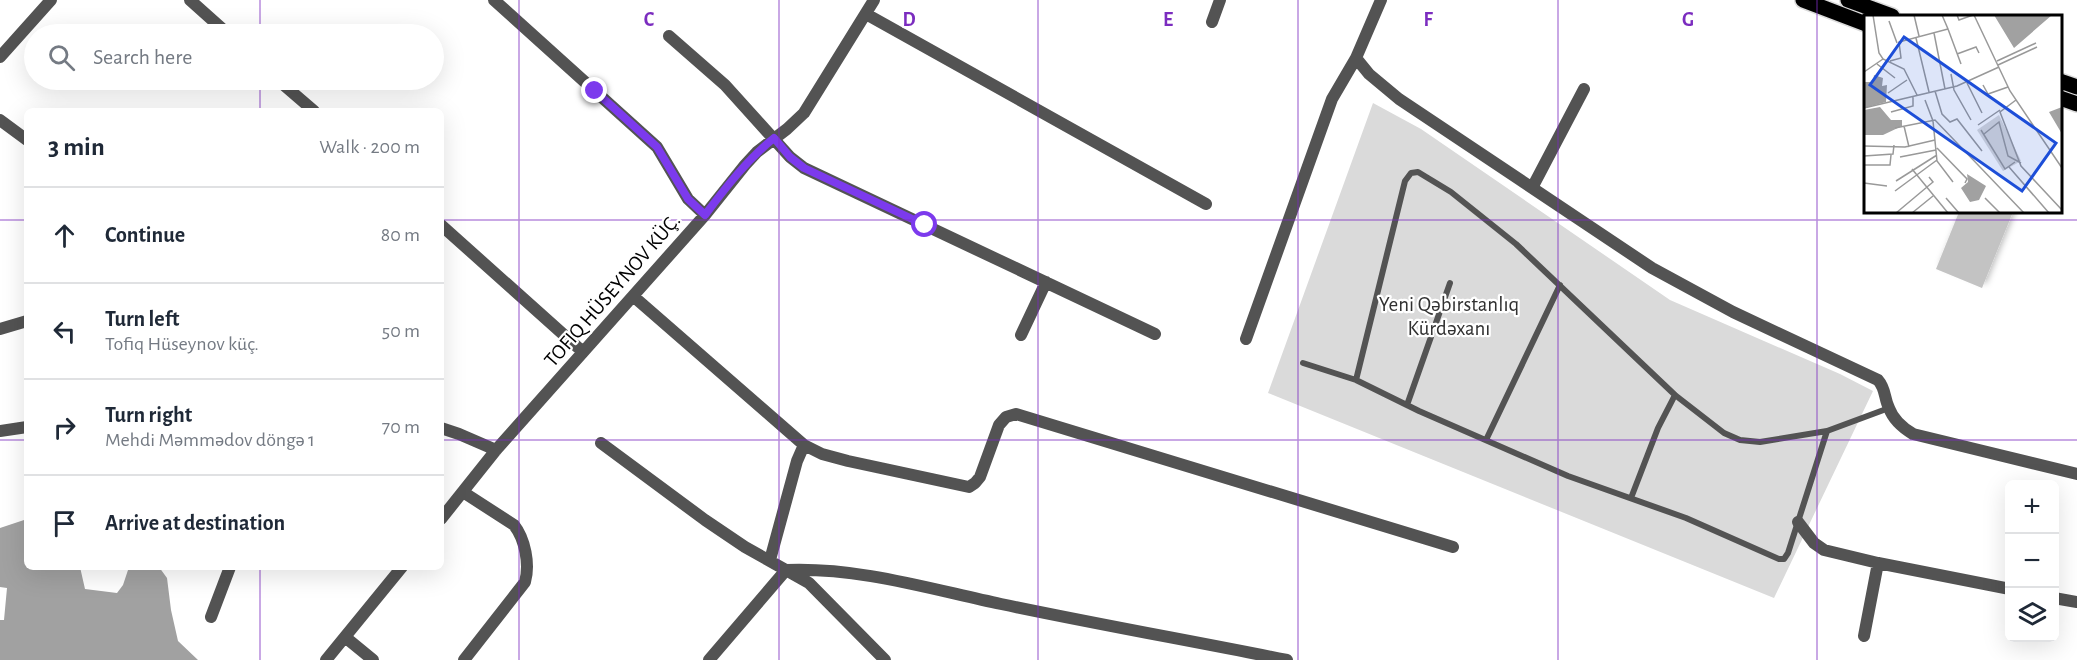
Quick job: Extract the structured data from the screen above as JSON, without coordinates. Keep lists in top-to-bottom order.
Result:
{
  "streets": {
    "street": ["TOFIQ HÜSEYNOV KÜÇ."]
  },
  "parks": ["Yeni Qəbirstanlıq Kürdəxanı"],
  "page": {
    "search": "Search here",
    "heading": ["3 min", "Walk · 200 m"],
    "list": [
      ["Continue", "80 m"],
      ["Turn left", "Tofiq Hüseynov küç.", "50 m"],
      ["Turn right", "Mehdi Məmmədov döngə 1", "70 m"],
      "Arrive at destination"
    ],
    "map_buttons": ["+", "−"]
  },
  "grid": {
    "columns": [
      "C",
      "D",
      "E",
      "F",
      "G"
    ]
  }
}
